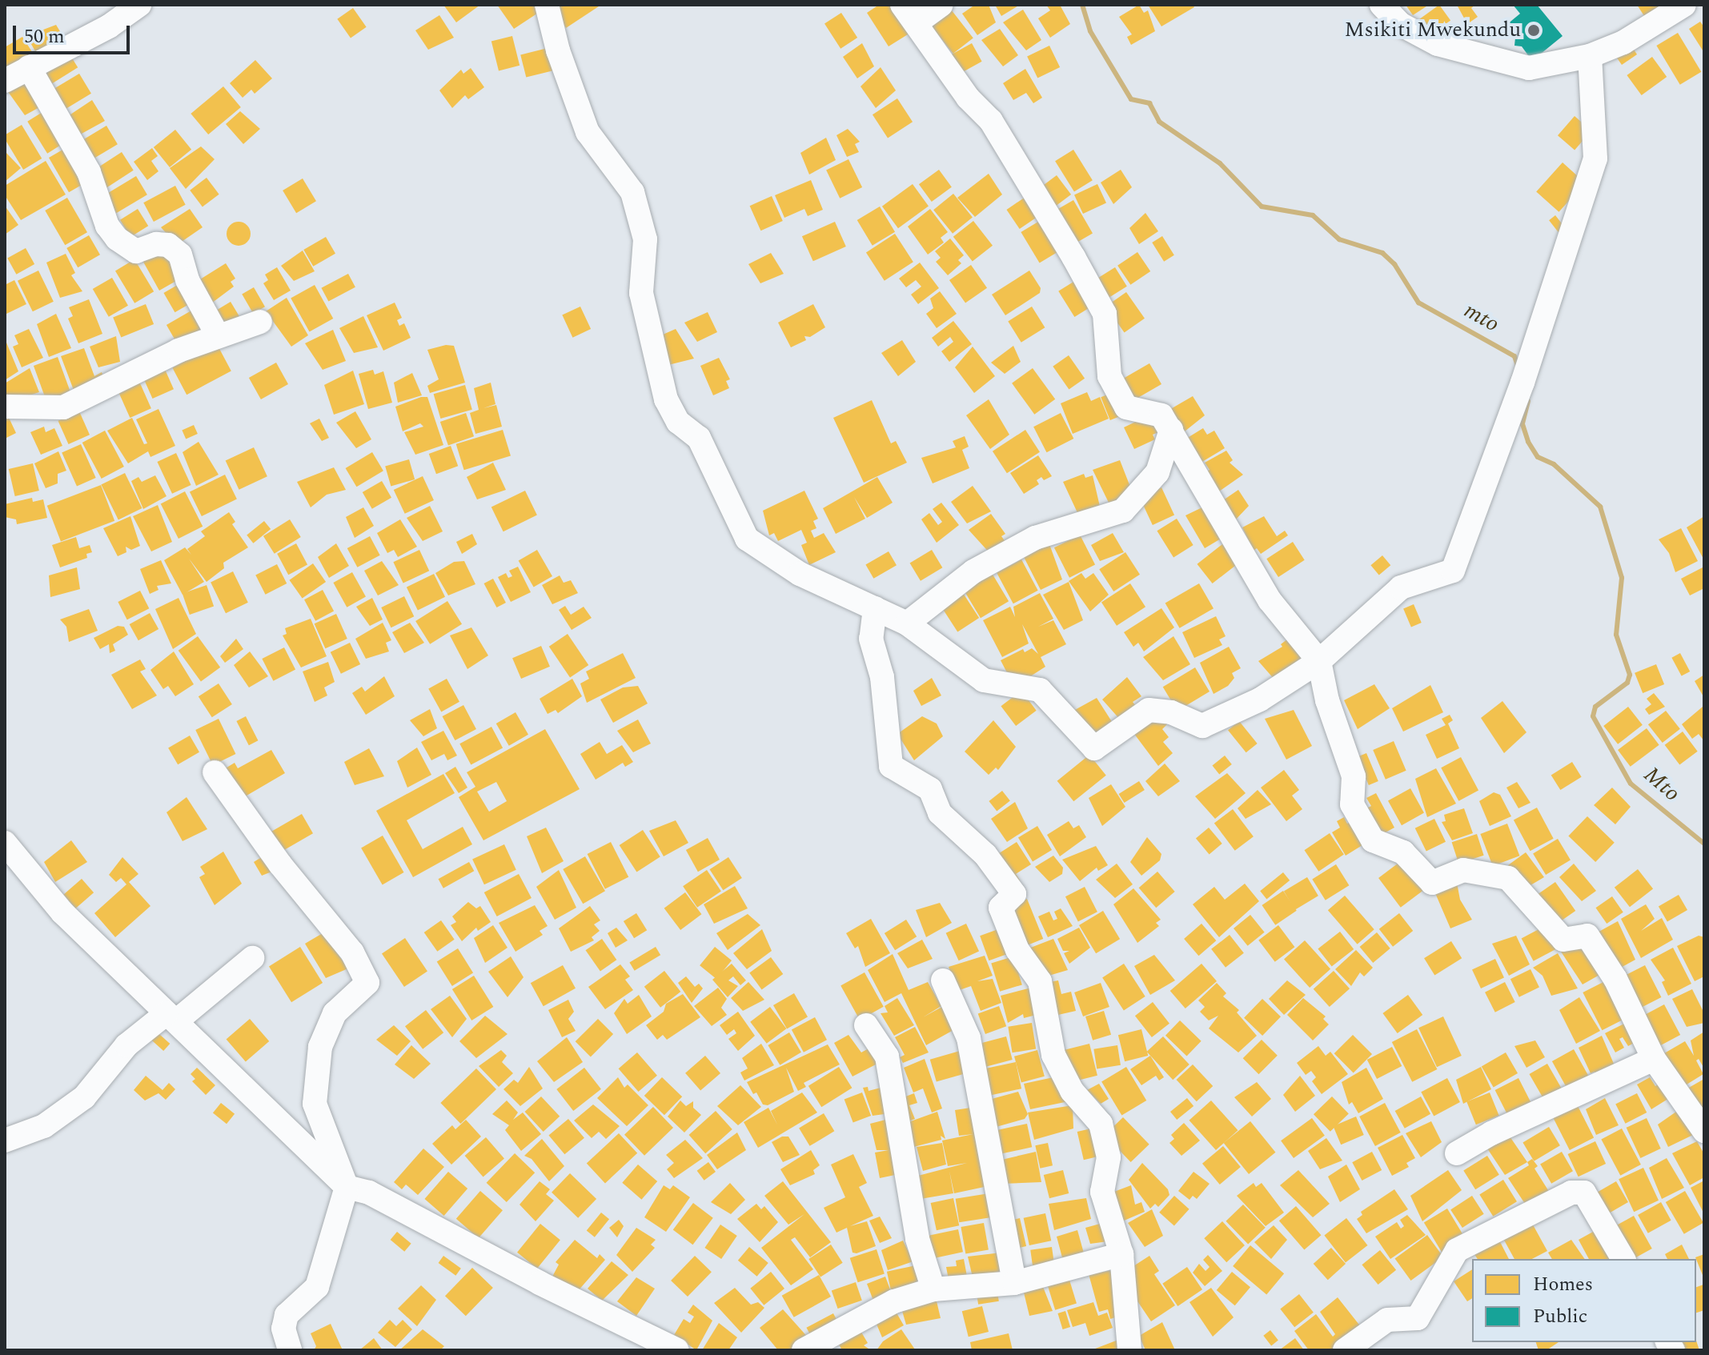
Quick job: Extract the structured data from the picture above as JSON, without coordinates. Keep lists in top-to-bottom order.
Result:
{
  "water": ["mto", "Mto"],
  "places": ["Msikiti Mwekundu"],
  "legend": ["Homes", "Public"],
  "scale_bar": "50 m"
}
